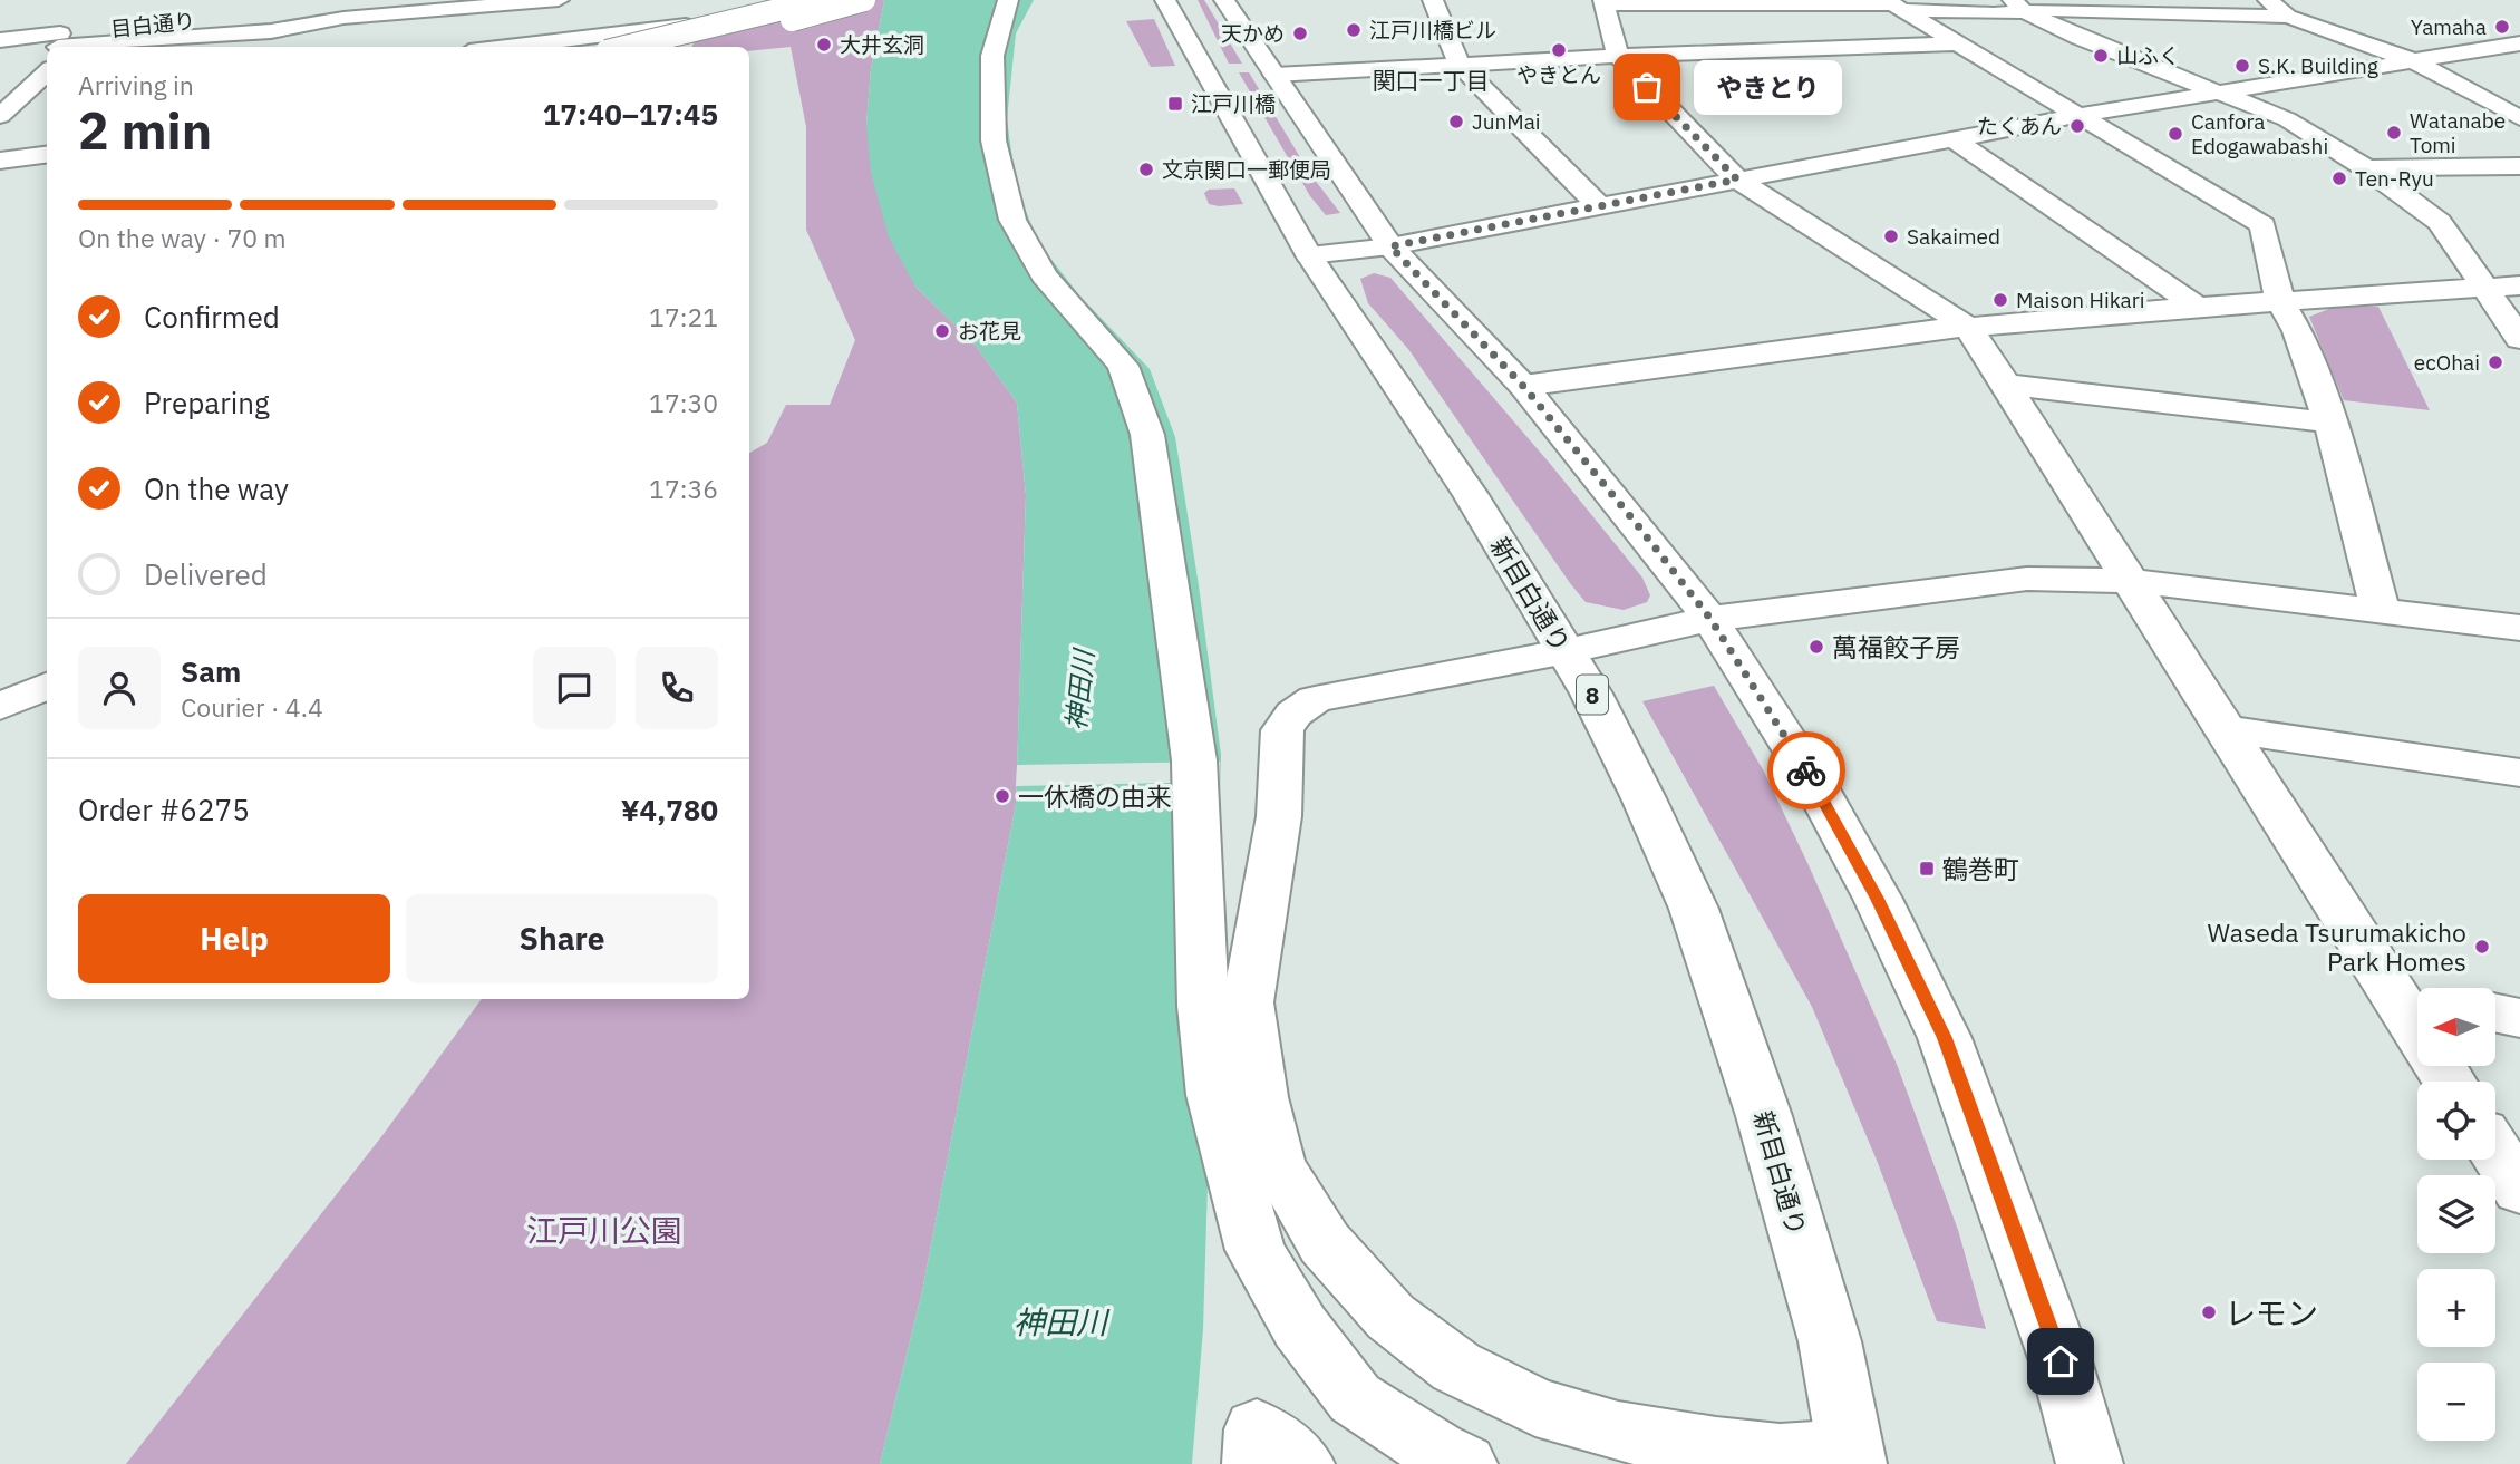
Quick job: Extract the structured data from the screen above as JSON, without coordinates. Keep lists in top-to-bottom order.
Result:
{
  "streets": {
    "main road": ["目白通り", "新目白通り", "8"]
  },
  "districts": ["関口一丁目"],
  "water": ["神田川"],
  "parks": ["江戸川公園"],
  "places": {
    "other": [
      "Yamaha",
      "江戸川橋ビル",
      "天かめ",
      "大井玄洞",
      "やきとん",
      "山ふく",
      "S.K. Building",
      "やきとり",
      "JunMai",
      "たくあん",
      "Watanabe Tomi",
      "Canfora Edogawabashi",
      "文京関口一郵便局",
      "Ten-Ryu",
      "Sakaimed",
      "Maison Hikari",
      "お花見",
      "ecOhai",
      "萬福餃子房",
      "一休橋の由来",
      "Waseda Tsurumakicho Park Homes",
      "レモン"
    ],
    "transit": ["江戸川橋", "鶴巻町"]
  },
  "north": "left",
  "page": {
    "heading": ["2 min", "Arriving in", "17:40–17:45"],
    "panel": [
      "Sam",
      "Courier · 4.4",
      "Order #6275",
      "¥4,780"
    ],
    "bubble": "やきとり",
    "bar": "On the way · 70 m",
    "list": [
      ["Confirmed", "17:21"],
      ["Preparing", "17:30"],
      ["On the way", "17:36"],
      "Delivered"
    ],
    "buttons": ["Help", "Share"],
    "map_buttons": ["+", "−"]
  }
}
